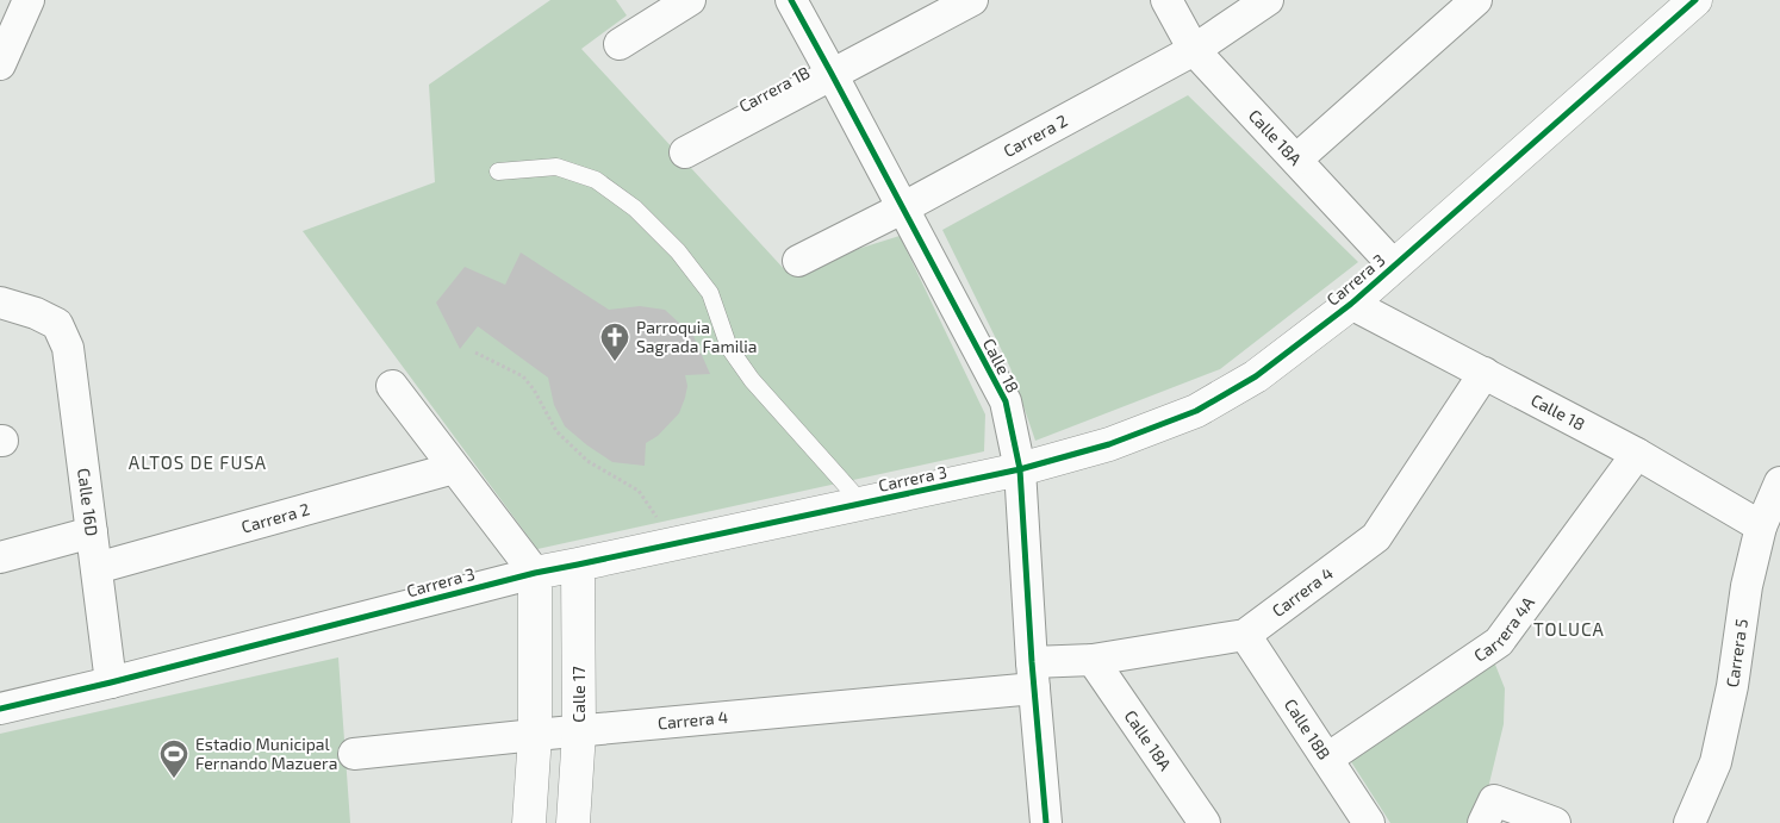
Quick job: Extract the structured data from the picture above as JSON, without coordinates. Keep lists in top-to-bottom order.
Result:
{
  "streets": {
    "street": [
      "Carrera 1B",
      "Carrera 2",
      "Calle 18A",
      "Carrera 3",
      "Calle 18",
      "Calle 16D",
      "Carrera 4",
      "Carrera 4A",
      "Carrera 5",
      "Calle 17",
      "Calle 18B"
    ]
  },
  "crossings": [
    ["Carrera 1B", "Calle 18"],
    ["Carrera 2", "Calle 18A"],
    ["Carrera 2", "Calle 18"],
    ["Carrera 2", "Calle 16D"],
    ["Calle 18A", "Carrera 3"],
    ["Calle 18A", "Carrera 4"],
    ["Carrera 3", "Calle 18"],
    ["Carrera 3", "Calle 16D"],
    ["Carrera 3", "Calle 17"],
    ["Calle 18", "Carrera 4"],
    ["Calle 18", "Carrera 4A"],
    ["Calle 18", "Carrera 5"],
    ["Carrera 4", "Calle 17"],
    ["Carrera 4", "Calle 18B"],
    ["Carrera 4A", "Calle 18B"]
  ],
  "districts": ["ALTOS DE FUSA", "TOLUCA"],
  "places": {
    "church": ["Parroquia Sagrada Familia"],
    "sports": ["Estadio Municipal Fernando Mazuera"]
  }
}
